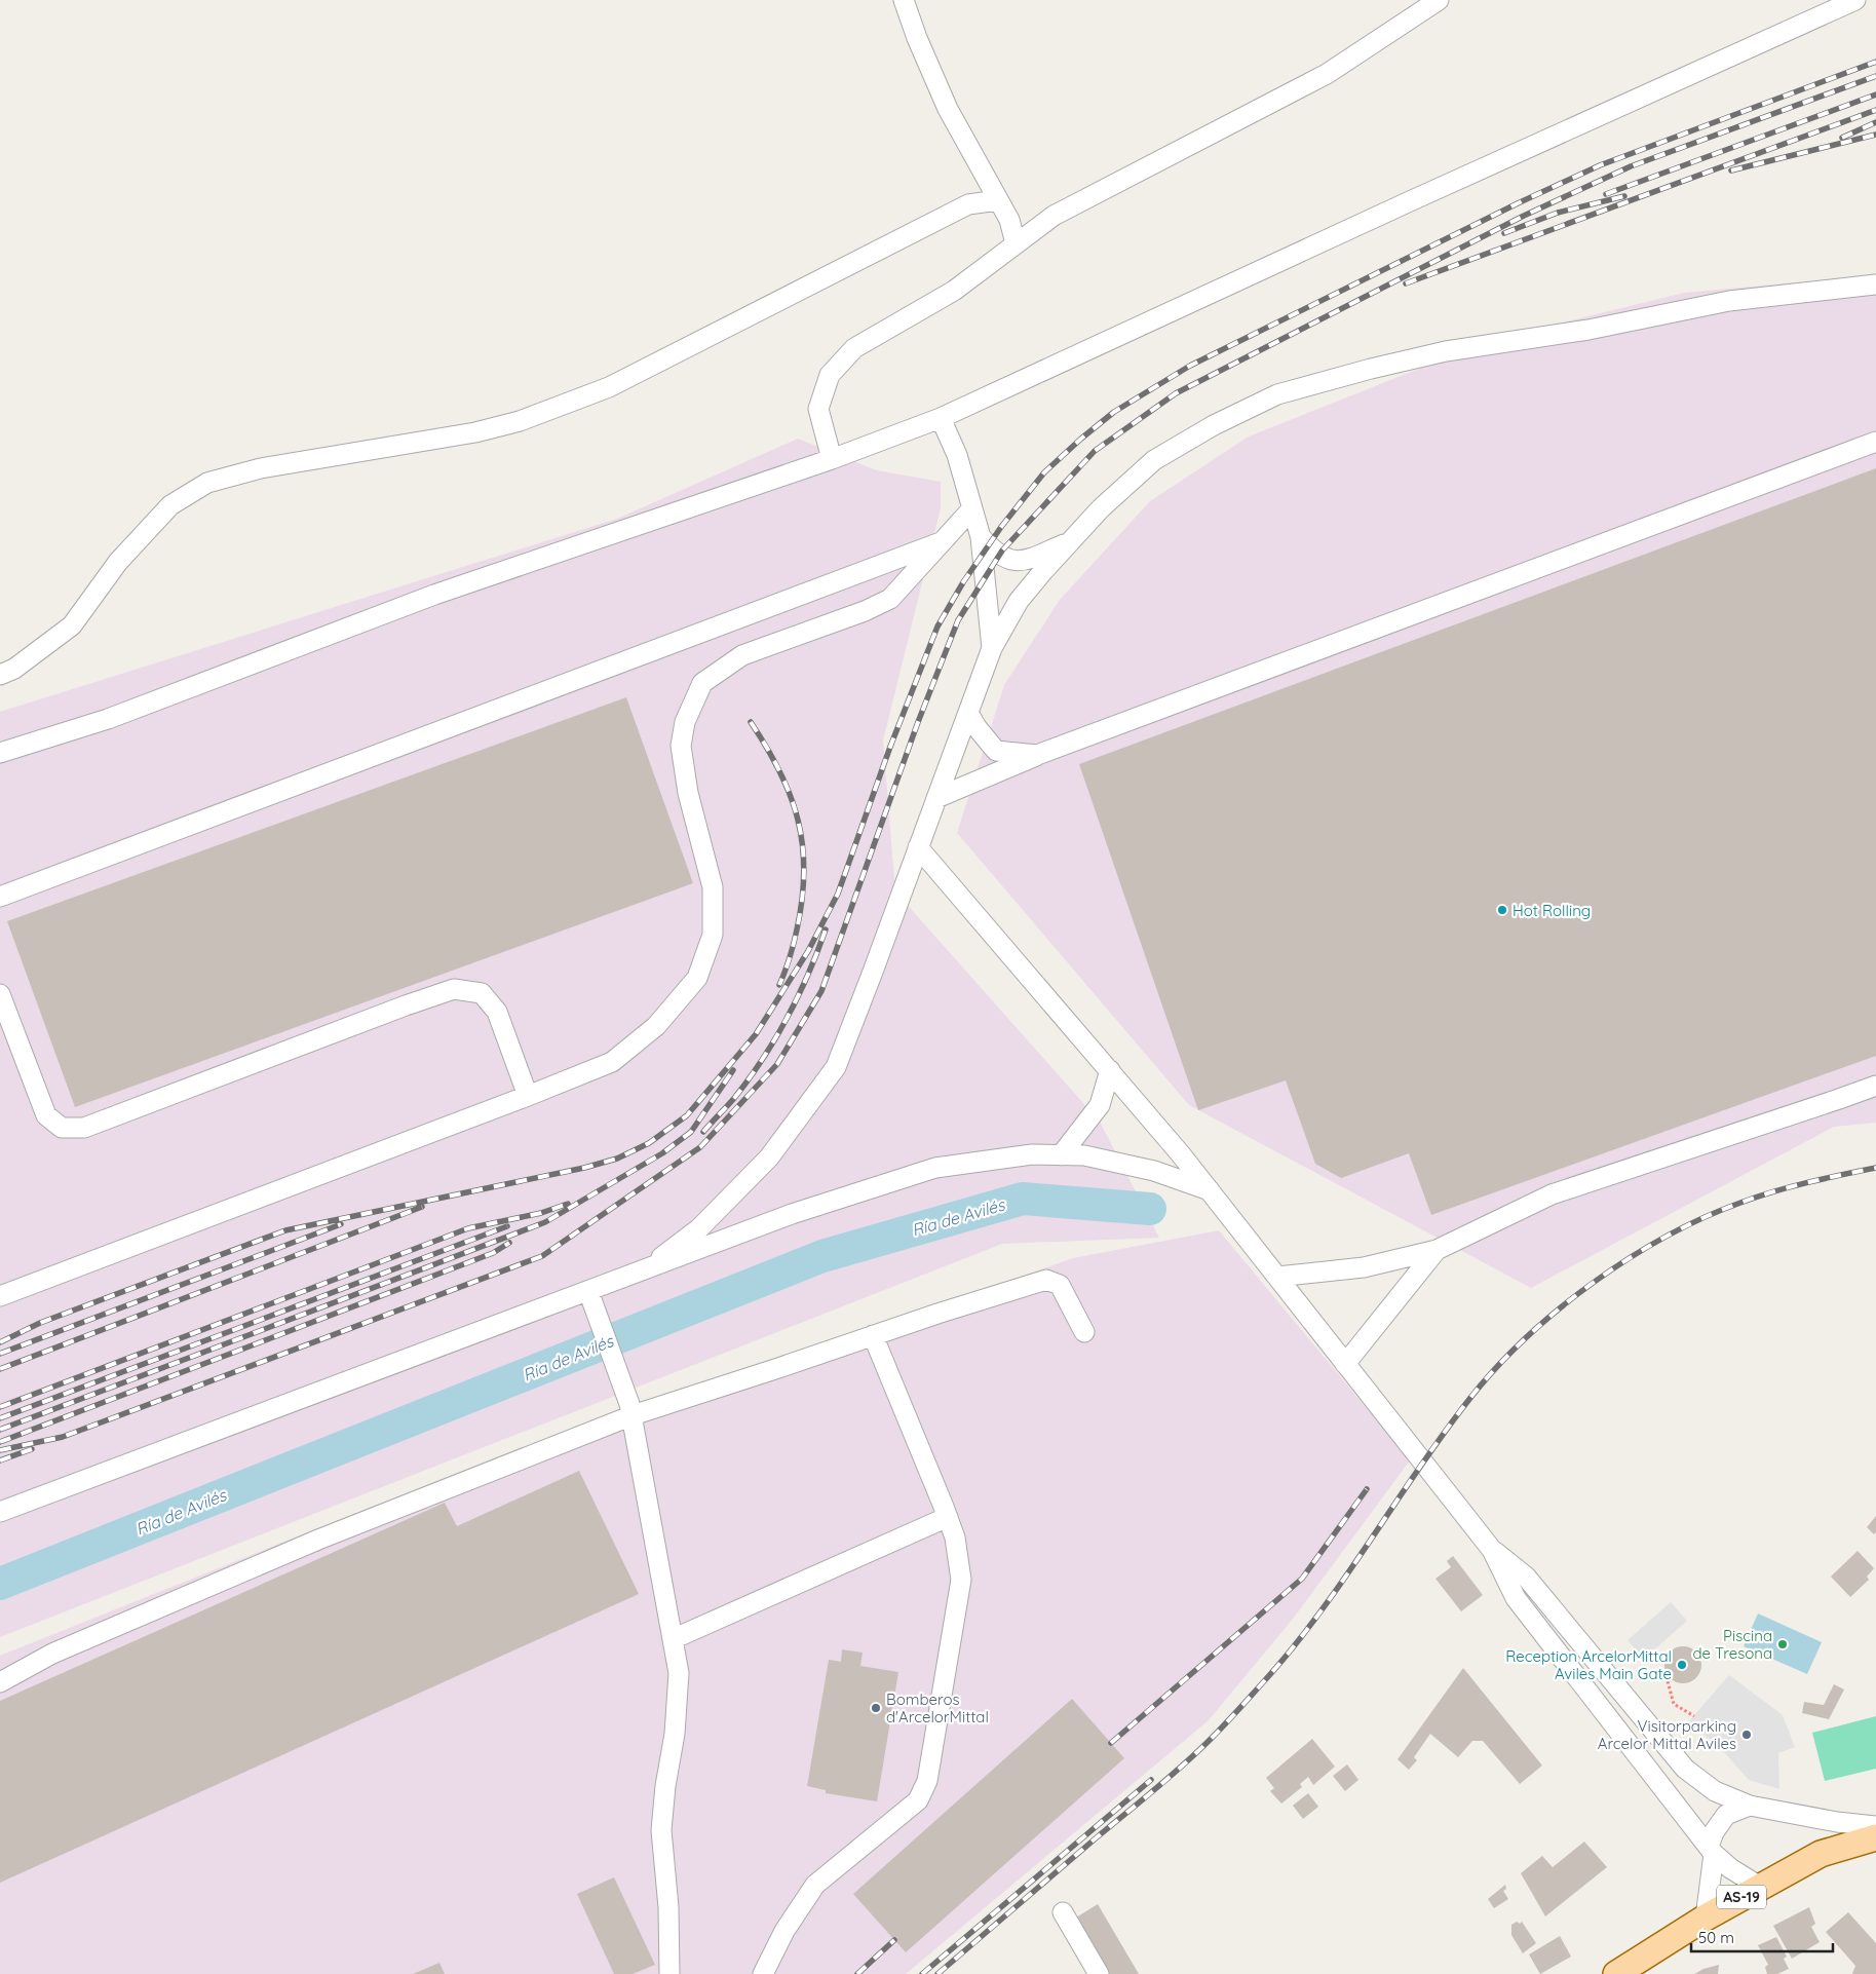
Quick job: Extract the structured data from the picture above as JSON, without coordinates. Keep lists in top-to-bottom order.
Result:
{
  "streets": {
    "main road": ["AS-19"]
  },
  "water": ["Ría de Avilés"],
  "places": [
    "Hot Rolling",
    "Piscina de Tresona",
    "Reception ArcelorMittal Aviles Main Gate",
    "Bomberos d'ArcelorMittal",
    "Visitorparking Arcelor Mittal Aviles"
  ],
  "scale_bar": "50 m"
}
